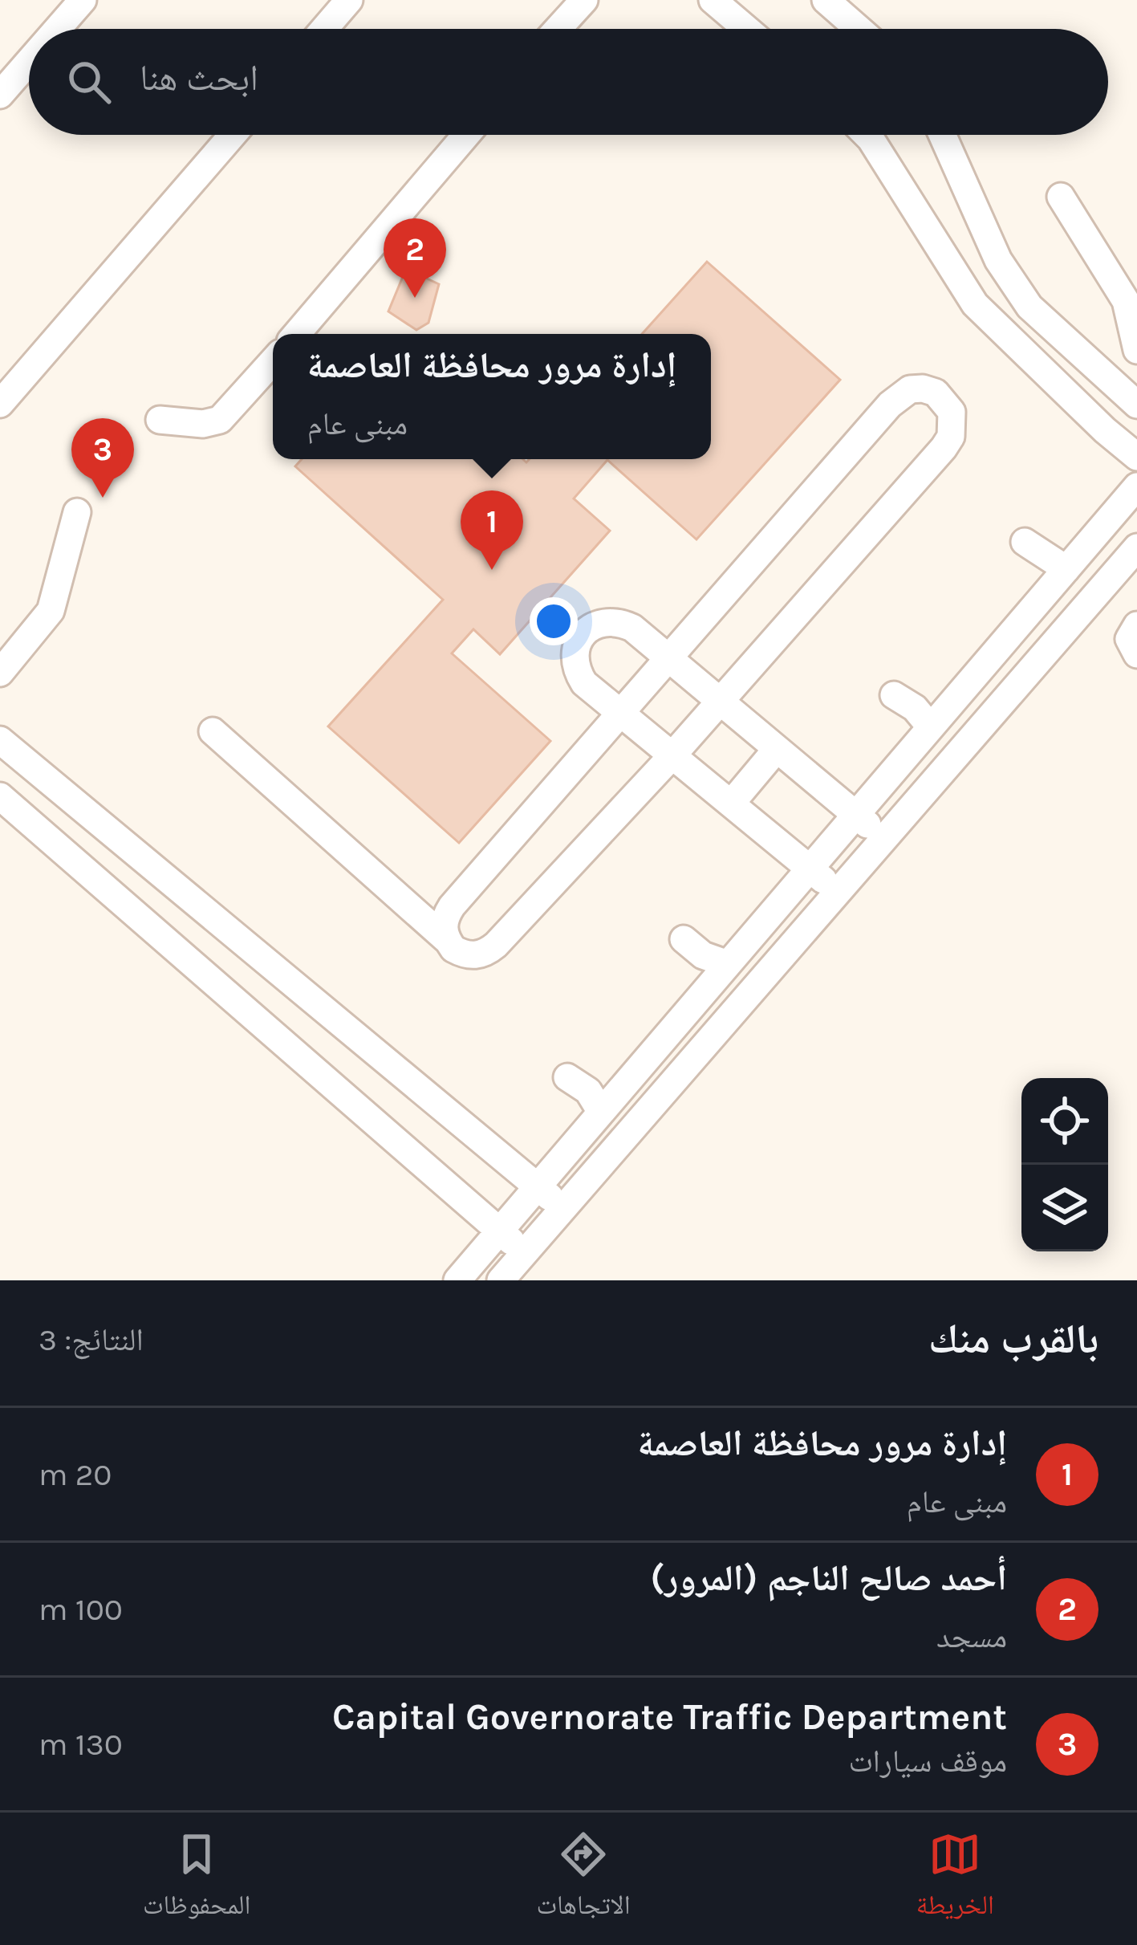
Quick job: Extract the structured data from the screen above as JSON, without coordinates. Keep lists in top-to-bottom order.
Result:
{
  "page": {
    "search": "ابحث هنا",
    "pins": ["2", "3", "1"],
    "popup": ["إدارة مرور محافظة العاصمة", "مبنى عام"],
    "heading": ["بالقرب منك", "النتائج: 3"],
    "list": [
      {
        "mark": "1",
        "name": "إدارة مرور محافظة العاصمة",
        "note": "مبنى عام",
        "value": "20 m"
      },
      {
        "mark": "2",
        "name": "أحمد صالح الناجم (المرور)",
        "note": "مسجد",
        "value": "100 m"
      },
      {
        "mark": "3",
        "name": "Capital Governorate Traffic Department",
        "note": "موقف سيارات",
        "value": "130 m"
      }
    ],
    "nav": ["الخريطة", "الاتجاهات", "المحفوظات"]
  }
}
